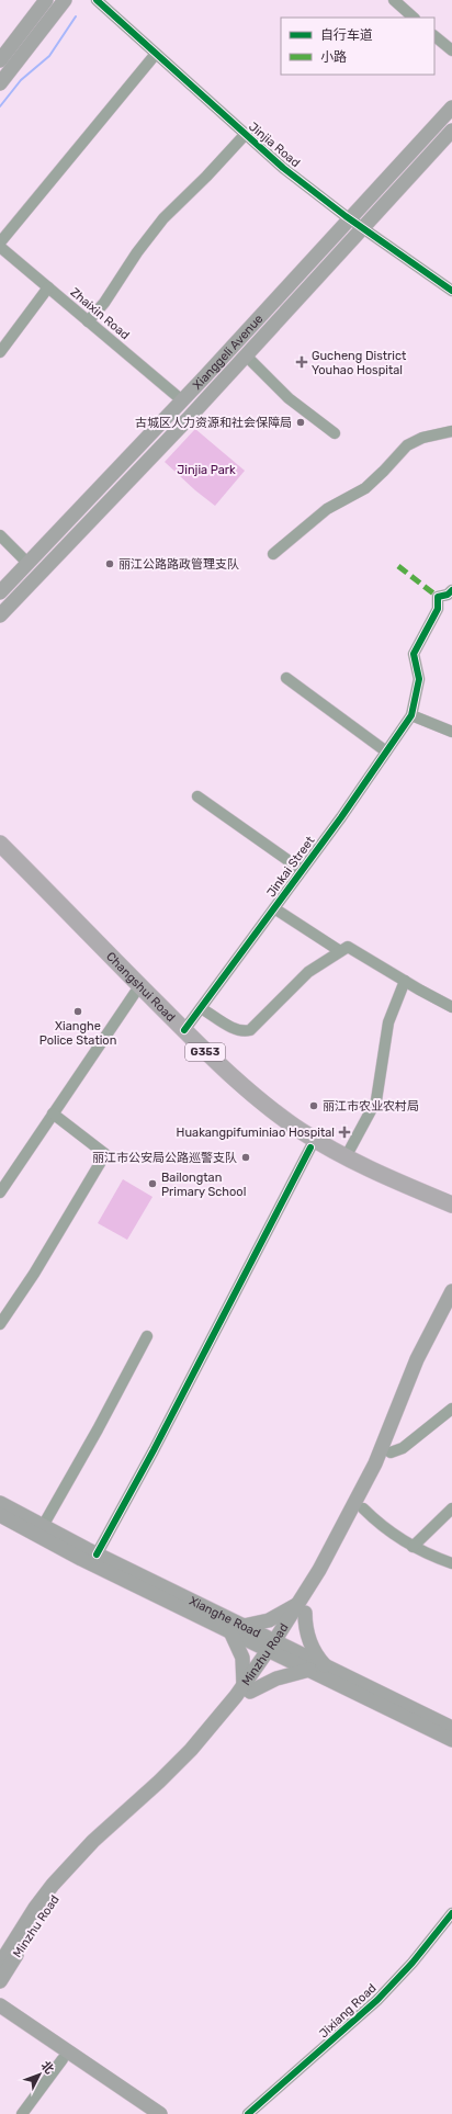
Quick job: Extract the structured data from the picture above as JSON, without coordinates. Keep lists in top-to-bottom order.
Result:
{
  "streets": {
    "highway": ["Changshui Road", "G353"],
    "main road": ["Xianggeli Avenue", "Xianghe Road", "Minzhu Road"],
    "street": [
      "Jinjia Road",
      "Zhaixin Road",
      "Jinkai Street",
      "Jixiang Road"
    ]
  },
  "crossings": [
    ["Jinjia Road", "Xianggeli Avenue"],
    ["Zhaixin Road", "Xianggeli Avenue"],
    ["Jinkai Street", "Changshui Road"],
    ["Xianghe Road", "Minzhu Road"]
  ],
  "parks": ["Jinjia Park"],
  "places": {
    "health": ["Gucheng District Youhao Hospital", "Huakangpifuminiao Hospital"],
    "other": [
      "古城区人力资源和社会保障局",
      "丽江公路路政管理支队",
      "Xianghe Police Station",
      "丽江市农业农村局",
      "丽江市公安局公路巡警支队",
      "Bailongtan Primary School"
    ]
  },
  "legend": ["自行车道", "小路"],
  "north": "top right"
}
